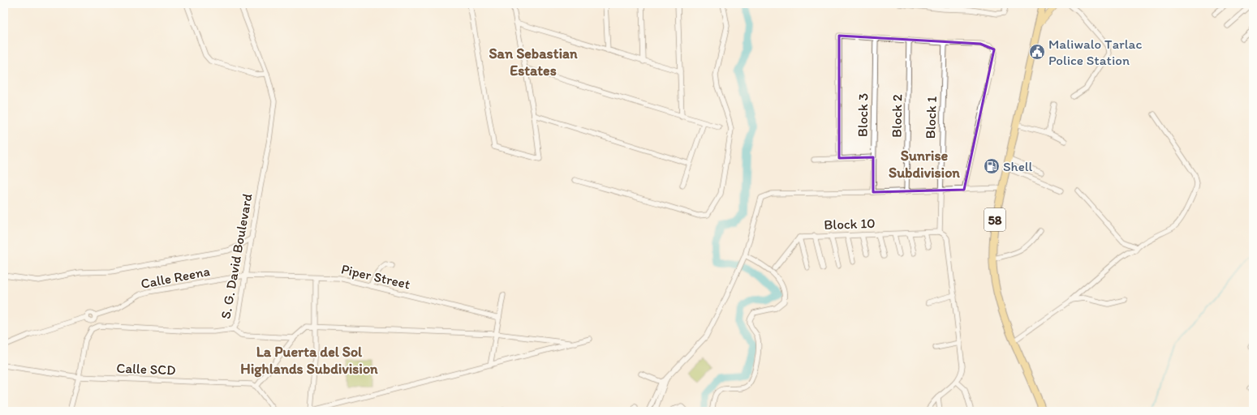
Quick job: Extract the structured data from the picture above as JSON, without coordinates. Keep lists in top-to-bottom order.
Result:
{
  "streets": {
    "highway": ["58"],
    "street": [
      "Block 3",
      "Block 2",
      "Block 1",
      "Block 10",
      "S. G. David Boulevard",
      "Piper Street",
      "Calle Reena",
      "Calle SCD"
    ]
  },
  "crossings": [
    ["Block 1", "Block 10"],
    ["S. G. David Boulevard", "Piper Street"],
    ["S. G. David Boulevard", "Calle Reena"],
    ["Piper Street", "Calle Reena"]
  ],
  "districts": ["San Sebastian Estates", "Sunrise Subdivision", "La Puerta del Sol Highlands Subdivision"],
  "places": {
    "public building": ["Maliwalo Tarlac Police Station"],
    "fuel station": ["Shell"]
  }
}
